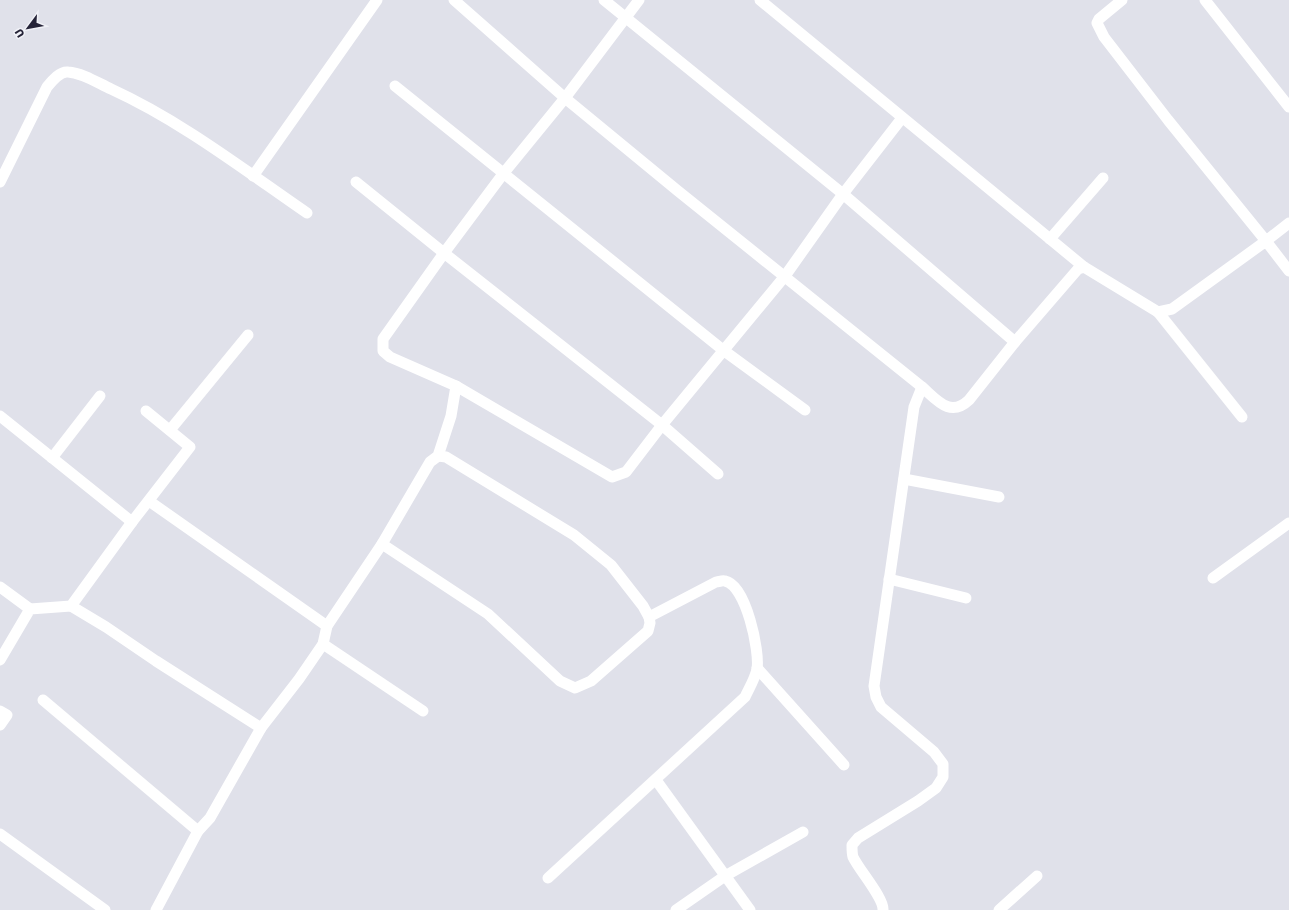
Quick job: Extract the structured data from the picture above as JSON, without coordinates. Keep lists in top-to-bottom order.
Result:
{
  "north": "bottom left"
}
